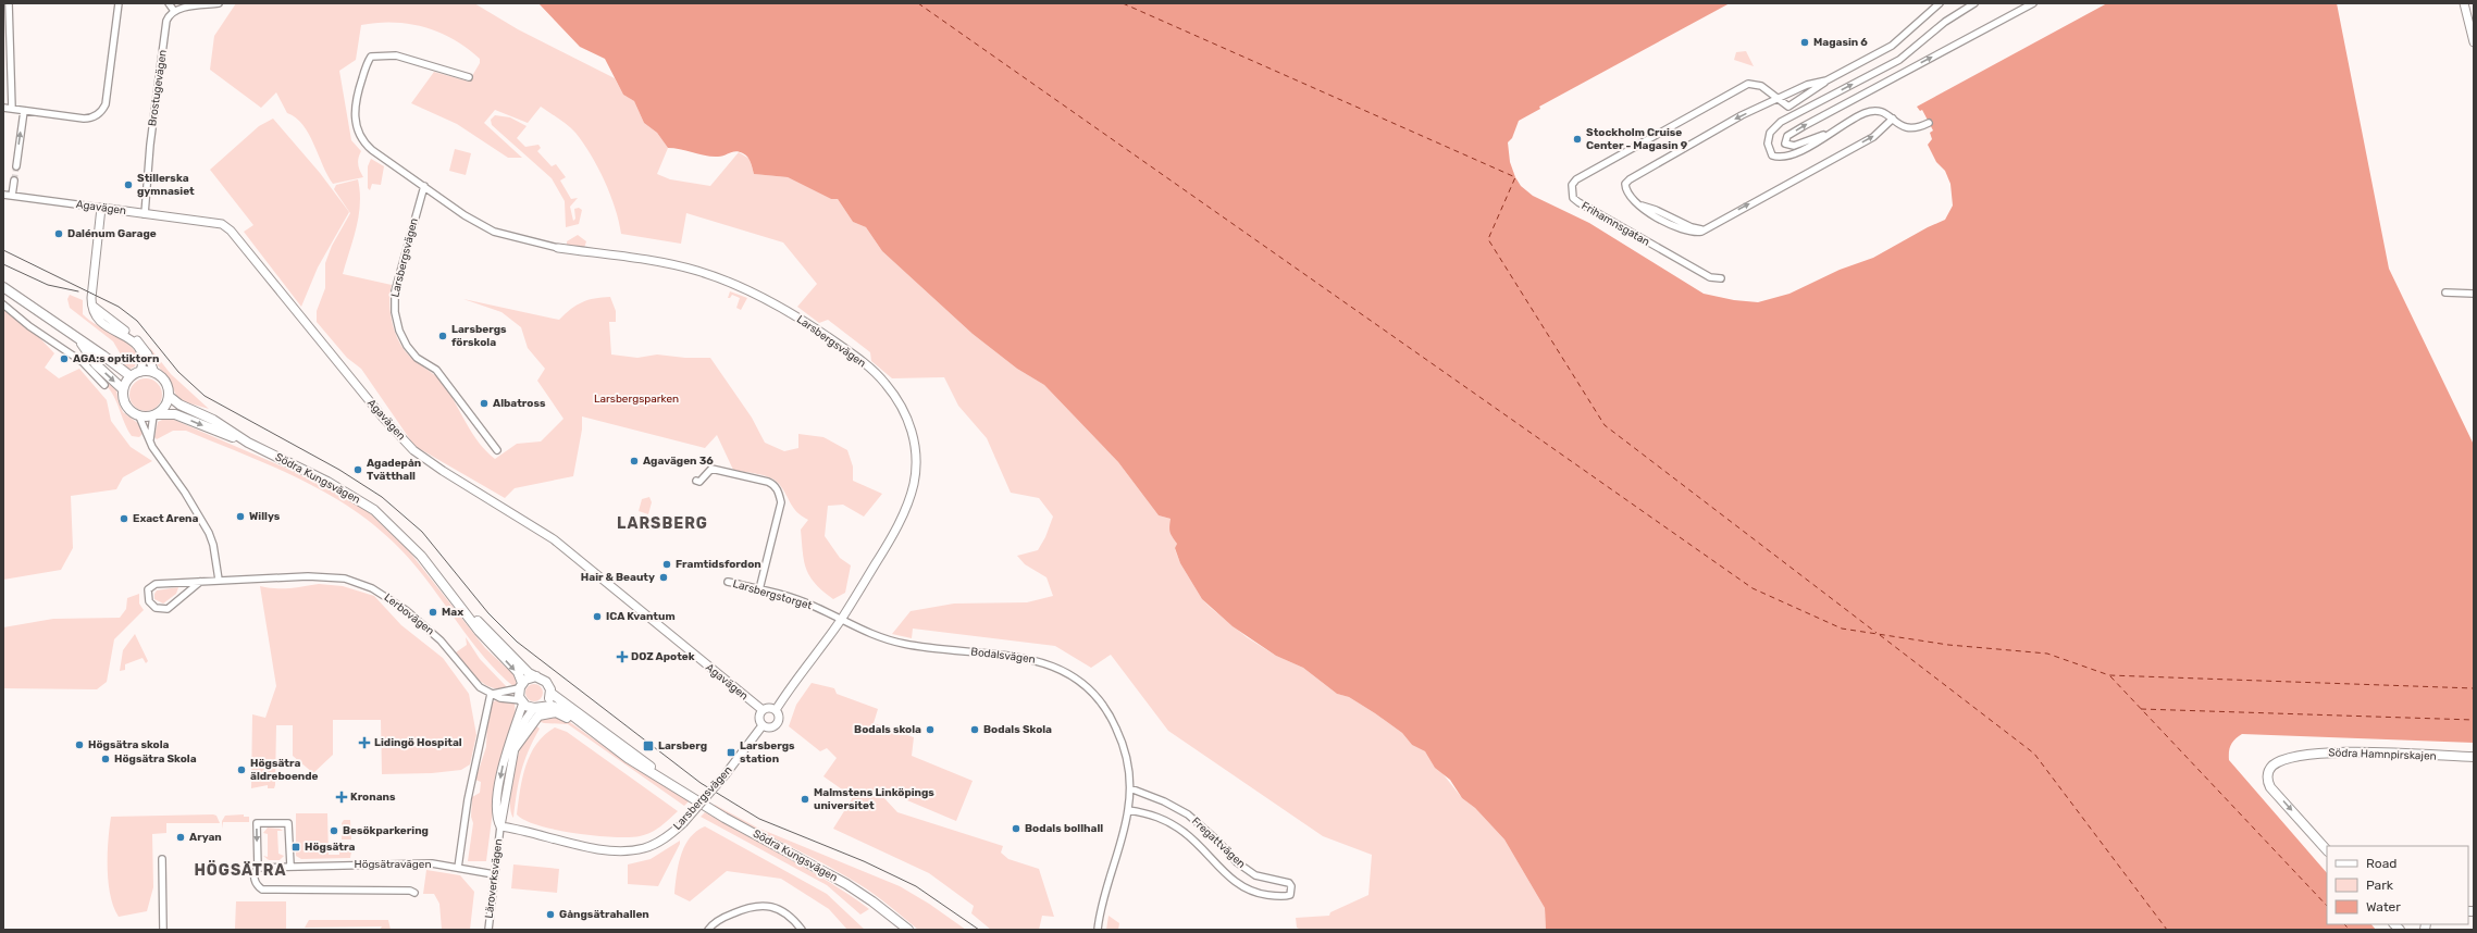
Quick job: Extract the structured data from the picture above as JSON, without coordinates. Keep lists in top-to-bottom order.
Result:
{
  "streets": {
    "main road": ["Södra Kungsvägen", "Södra Hamnpirskajen"],
    "street": [
      "Brostugevägen",
      "Agavägen",
      "Frihamnsgatan",
      "Larsbergsvägen",
      "Larsbergstorget",
      "Lerbovägen",
      "Bodalsvägen",
      "Fregattvägen",
      "Högsätravägen",
      "Läroverksvägen"
    ]
  },
  "crossings": [
    ["Brostugevägen", "Agavägen"],
    ["Agavägen", "Larsbergsvägen"],
    ["Larsbergsvägen", "Larsbergstorget"],
    ["Larsbergsvägen", "Bodalsvägen"],
    ["Larsbergsvägen", "Läroverksvägen"],
    ["Södra Kungsvägen", "Lerbovägen"],
    ["Södra Kungsvägen", "Läroverksvägen"],
    ["Larsbergstorget", "Bodalsvägen"],
    ["Lerbovägen", "Läroverksvägen"],
    ["Bodalsvägen", "Fregattvägen"],
    ["Högsätravägen", "Läroverksvägen"]
  ],
  "districts": ["LARSBERG", "HÖGSÄTRA"],
  "parks": ["Larsbergsparken"],
  "places": {
    "other": [
      "Magasin 6",
      "Stockholm Cruise Center - Magasin 9",
      "Stillerska gymnasiet",
      "Dalénum Garage",
      "Larsbergs förskola",
      "AGA:s optiktorn",
      "Albatross",
      "Agavägen 36",
      "Agadepån Tvätthall",
      "Willys",
      "Exact Arena",
      "Framtidsfordon",
      "Hair & Beauty",
      "Max",
      "ICA Kvantum",
      "Bodals skola",
      "Bodals Skola",
      "Högsätra skola",
      "Högsätra Skola",
      "Högsätra äldreboende",
      "Malmstens Linköpings universitet",
      "Bodals bollhall",
      "Besökparkering",
      "Aryan",
      "Gångsätrahallen"
    ],
    "health": ["DOZ Apotek", "Lidingö Hospital", "Kronans"],
    "transit": ["Larsberg", "Larsbergs station", "Högsätra"]
  },
  "legend": ["Road", "Park", "Water"]
}
